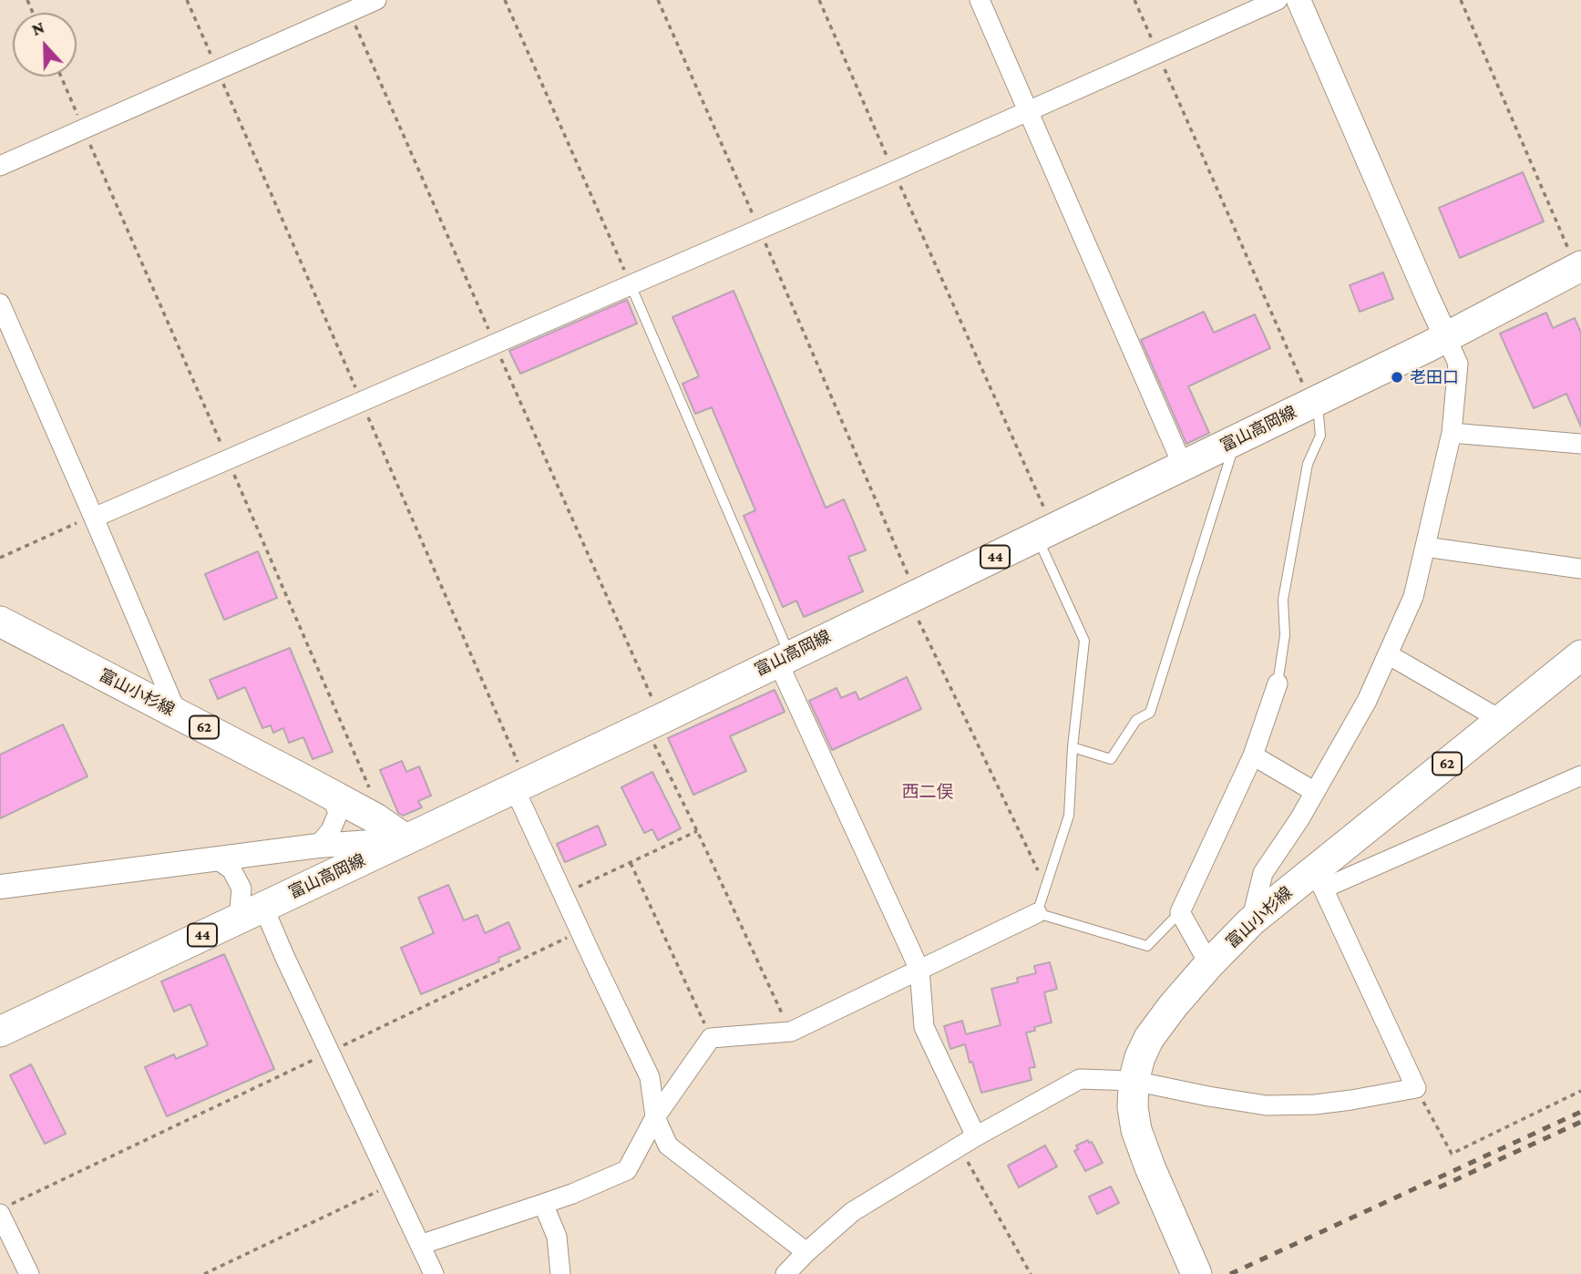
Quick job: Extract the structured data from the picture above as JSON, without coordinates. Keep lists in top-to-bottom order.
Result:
{
  "streets": {
    "main road": [
      "富山高岡線",
      "44",
      "富山小杉線",
      "62"
    ]
  },
  "crossings": [
    ["富山高岡線", "富山小杉線"]
  ],
  "districts": ["西二俣"],
  "places": ["老田口"],
  "north": "top"
}
